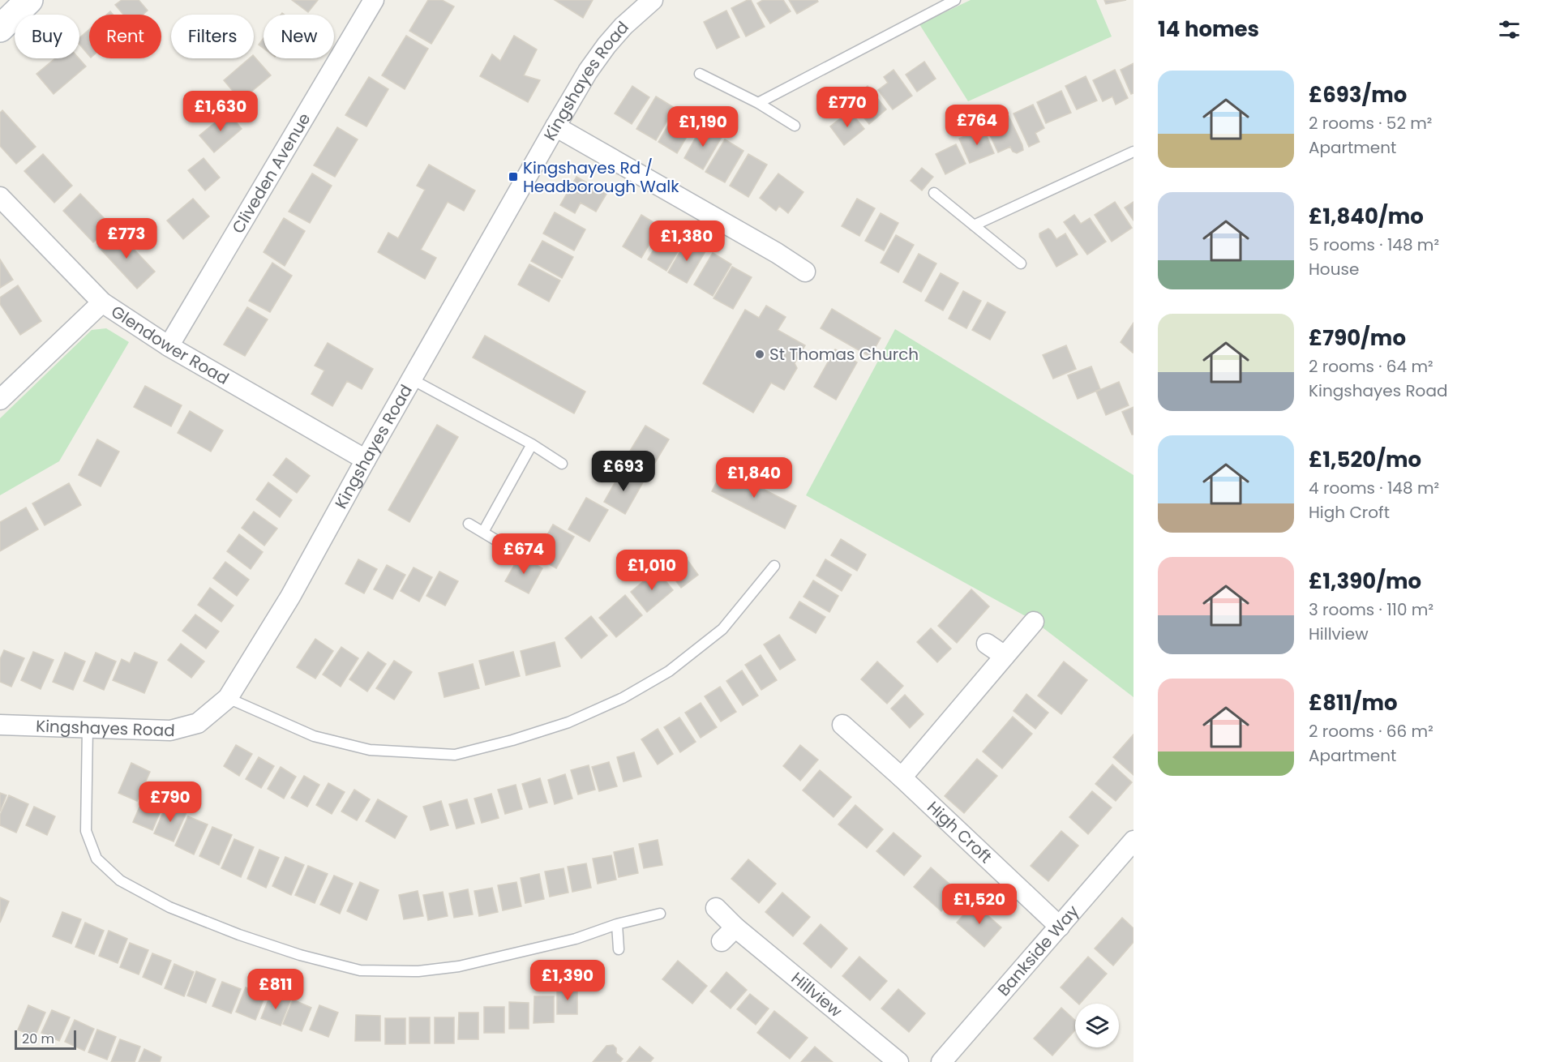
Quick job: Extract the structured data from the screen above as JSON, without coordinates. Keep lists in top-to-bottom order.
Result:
{
  "streets": {
    "street": [
      "Kingshayes Road",
      "Cliveden Avenue",
      "Glendower Road",
      "High Croft",
      "Bankside Way",
      "Hillview"
    ]
  },
  "crossings": [
    ["Kingshayes Road", "Glendower Road"],
    ["Cliveden Avenue", "Glendower Road"],
    ["High Croft", "Bankside Way"]
  ],
  "places": {
    "transit": ["Kingshayes Rd / Headborough Walk"],
    "other": ["St Thomas Church"]
  },
  "scale_bar": "20 m",
  "page": {
    "heading": "14 homes",
    "chip": [
      "Buy",
      "Rent",
      "Filters",
      "New"
    ],
    "list": [
      {
        "name": "£693/mo",
        "note": "2 rooms · 52 m² · Apartment"
      },
      {
        "name": "£1,840/mo",
        "note": "5 rooms · 148 m² · House"
      },
      {
        "name": "£790/mo",
        "note": "2 rooms · 64 m² · Kingshayes Road"
      },
      {
        "name": "£1,520/mo",
        "note": "4 rooms · 148 m² · High Croft"
      },
      {
        "name": "£1,390/mo",
        "note": "3 rooms · 110 m² · Hillview"
      },
      {
        "name": "£811/mo",
        "note": "2 rooms · 66 m² · Apartment"
      }
    ],
    "price": [
      "£770",
      "£1,630",
      "£764",
      "£1,190",
      "£773",
      "£1,380",
      "£693",
      "£1,840",
      "£674",
      "£1,010",
      "£790",
      "£1,520",
      "£1,390",
      "£811"
    ],
    "scale": "20 m"
  }
}
